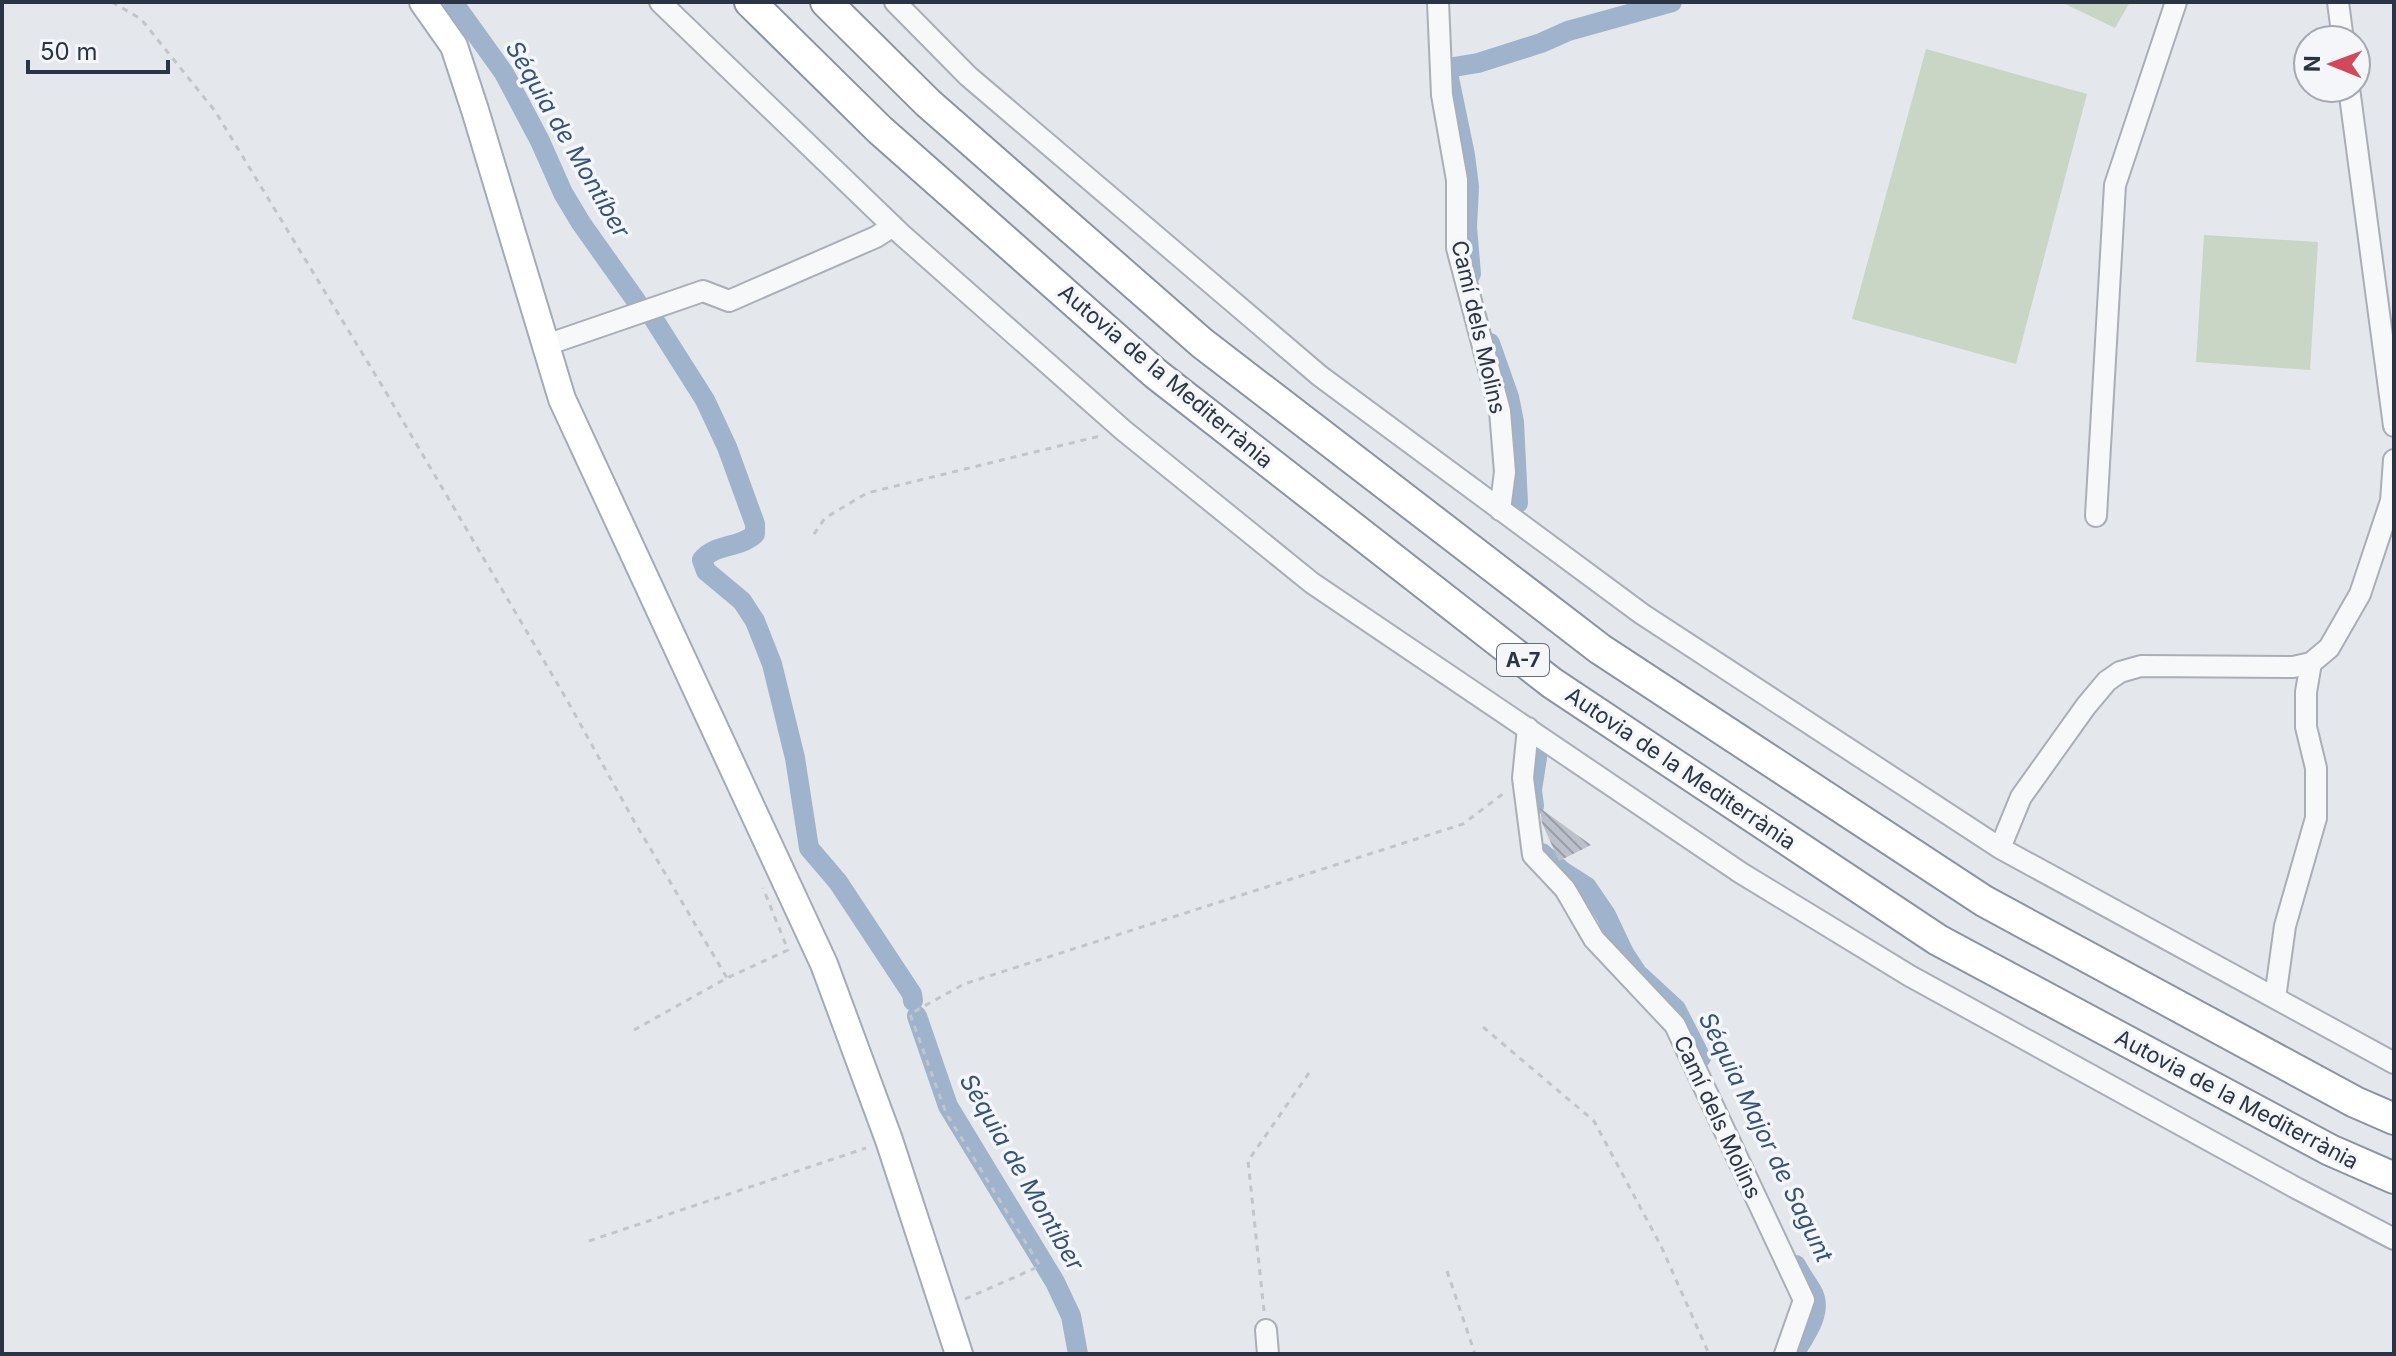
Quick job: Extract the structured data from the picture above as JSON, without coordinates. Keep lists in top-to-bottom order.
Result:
{
  "streets": {
    "highway": ["Autovia de la Mediterrània", "A-7"],
    "street": ["Camí dels Molins"]
  },
  "water": ["Séquia de Montíber", "Séquia Major de Sagunt"],
  "scale_bar": "50 m",
  "north": "left"
}
